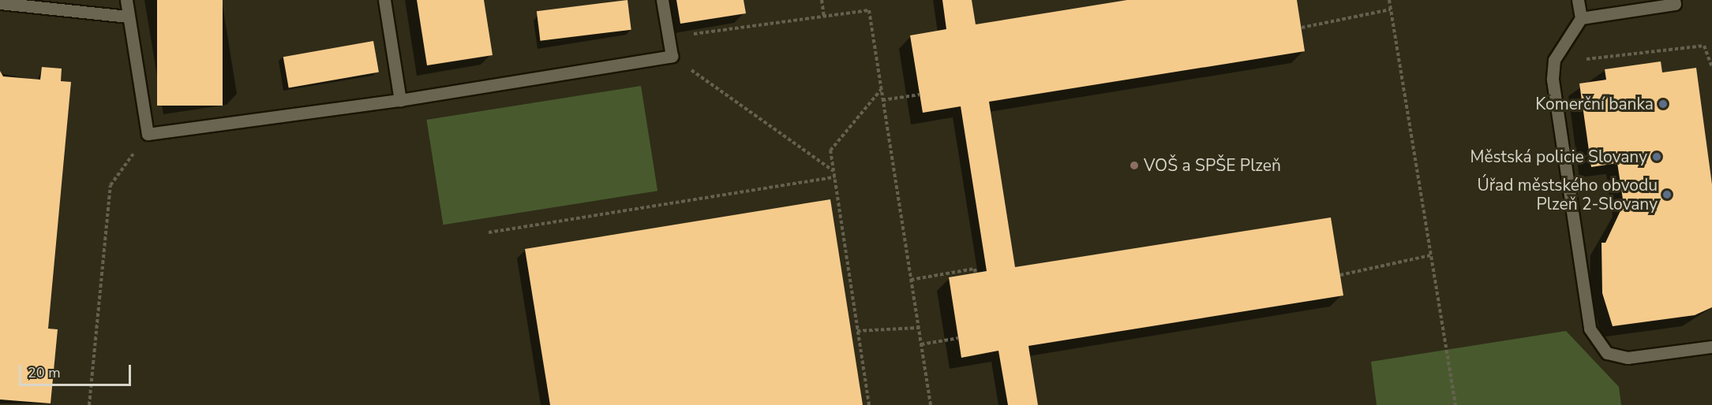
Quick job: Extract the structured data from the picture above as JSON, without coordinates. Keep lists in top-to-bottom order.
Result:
{
  "places": [
    "Komerční banka",
    "Městská policie Slovany",
    "VOŠ a SPŠE Plzeň",
    "Úřad městského obvodu Plzeň 2-Slovany"
  ],
  "scale_bar": "20 m"
}
